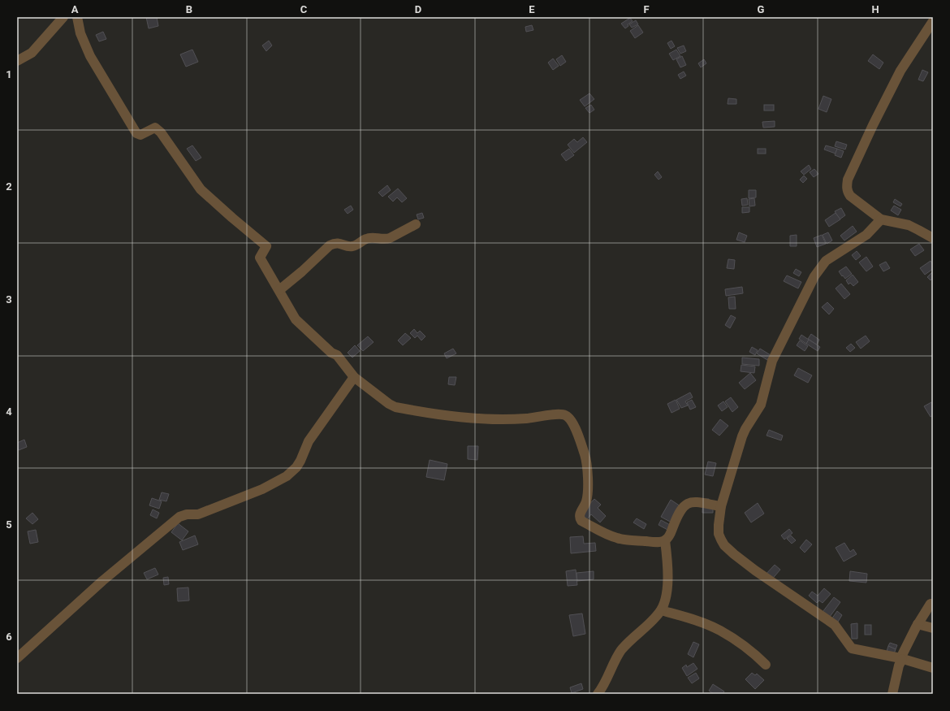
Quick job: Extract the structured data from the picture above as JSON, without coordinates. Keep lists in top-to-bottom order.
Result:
{
  "grid": {
    "columns": [
      "A",
      "B",
      "C",
      "D",
      "E",
      "F",
      "G",
      "H"
    ],
    "rows": [
      "1",
      "2",
      "3",
      "4",
      "5",
      "6"
    ]
  }
}
